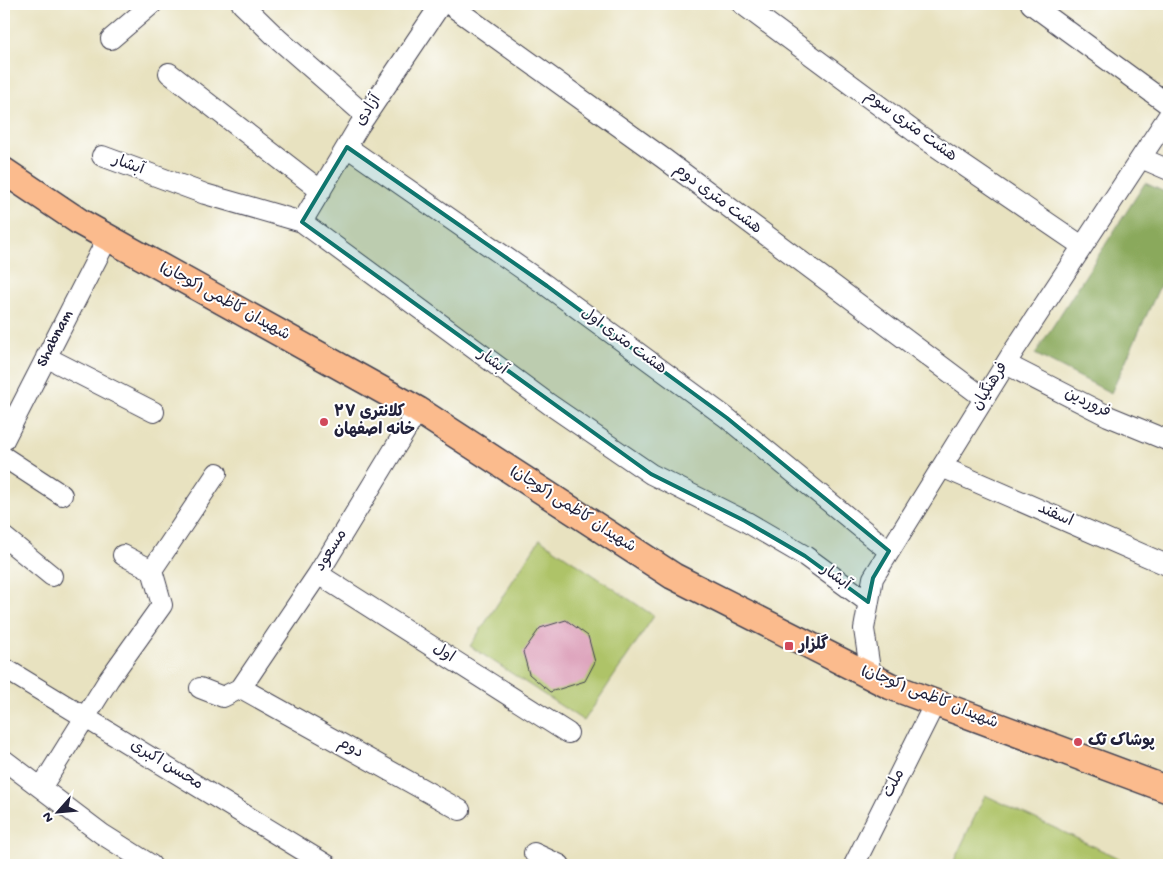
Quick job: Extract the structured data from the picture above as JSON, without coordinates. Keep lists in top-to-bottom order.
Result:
{
  "streets": {
    "main road": ["شهیدان کاظمی (کوجان)"],
    "street": [
      "آزادی",
      "هشت متری سوم",
      "آبشار",
      "هشت متری دوم",
      "Shabnam",
      "هشت متری اول",
      "فرهنگیان",
      "فروردین",
      "اسفند",
      "مسعود",
      "اول",
      "دوم",
      "محسن اکبری",
      "ملت"
    ]
  },
  "crossings": [
    ["آزادی", "آبشار"],
    ["آزادی", "هشت متری اول"],
    ["هشت متری سوم", "فرهنگیان"],
    ["آبشار", "فرهنگیان"],
    ["هشت متری دوم", "فرهنگیان"],
    ["شهیدان کاظمی (کوجان)", "Shabnam"],
    ["شهیدان کاظمی (کوجان)", "فرهنگیان"],
    ["شهیدان کاظمی (کوجان)", "مسعود"],
    ["شهیدان کاظمی (کوجان)", "ملت"],
    ["هشت متری اول", "فرهنگیان"],
    ["فرهنگیان", "فروردین"],
    ["فرهنگیان", "اسفند"],
    ["مسعود", "اول"],
    ["مسعود", "دوم"]
  ],
  "places": {
    "other": ["کلانتری ۲۷ خانه اصفهان", "پوشاک تک"],
    "transit": ["گلزار"]
  },
  "north": "bottom left"
}
